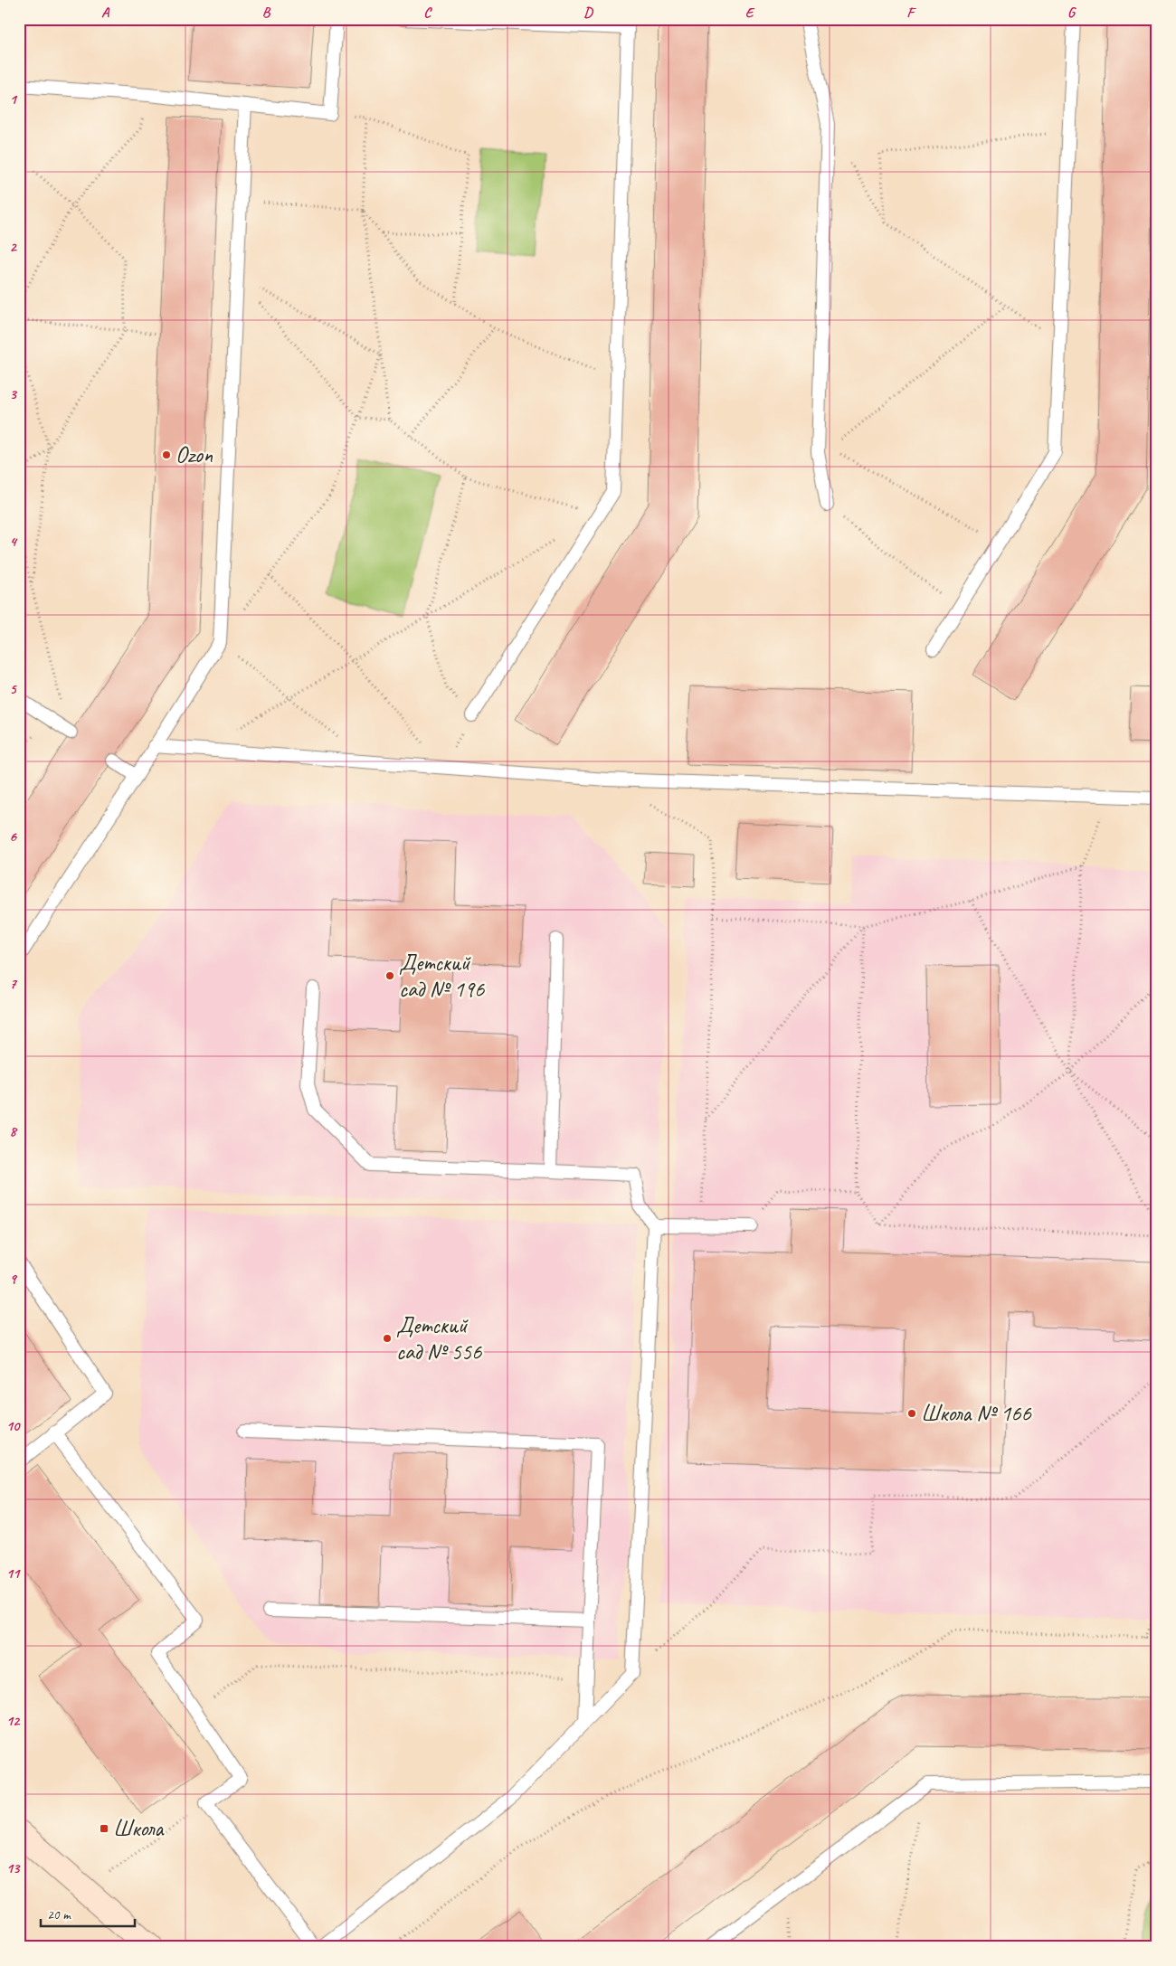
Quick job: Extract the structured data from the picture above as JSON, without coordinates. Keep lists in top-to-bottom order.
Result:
{
  "places": {
    "other": [
      "Ozon",
      "Детский сад № 196",
      "Детский сад № 556",
      "Школа № 166"
    ],
    "transit": ["Школа"]
  },
  "scale_bar": "20 m",
  "grid": {
    "columns": [
      "A",
      "B",
      "C",
      "D",
      "E",
      "F",
      "G"
    ],
    "rows": [
      "1",
      "2",
      "3",
      "4",
      "5",
      "6",
      "7",
      "8",
      "9",
      "10",
      "11",
      "12",
      "13"
    ]
  }
}
